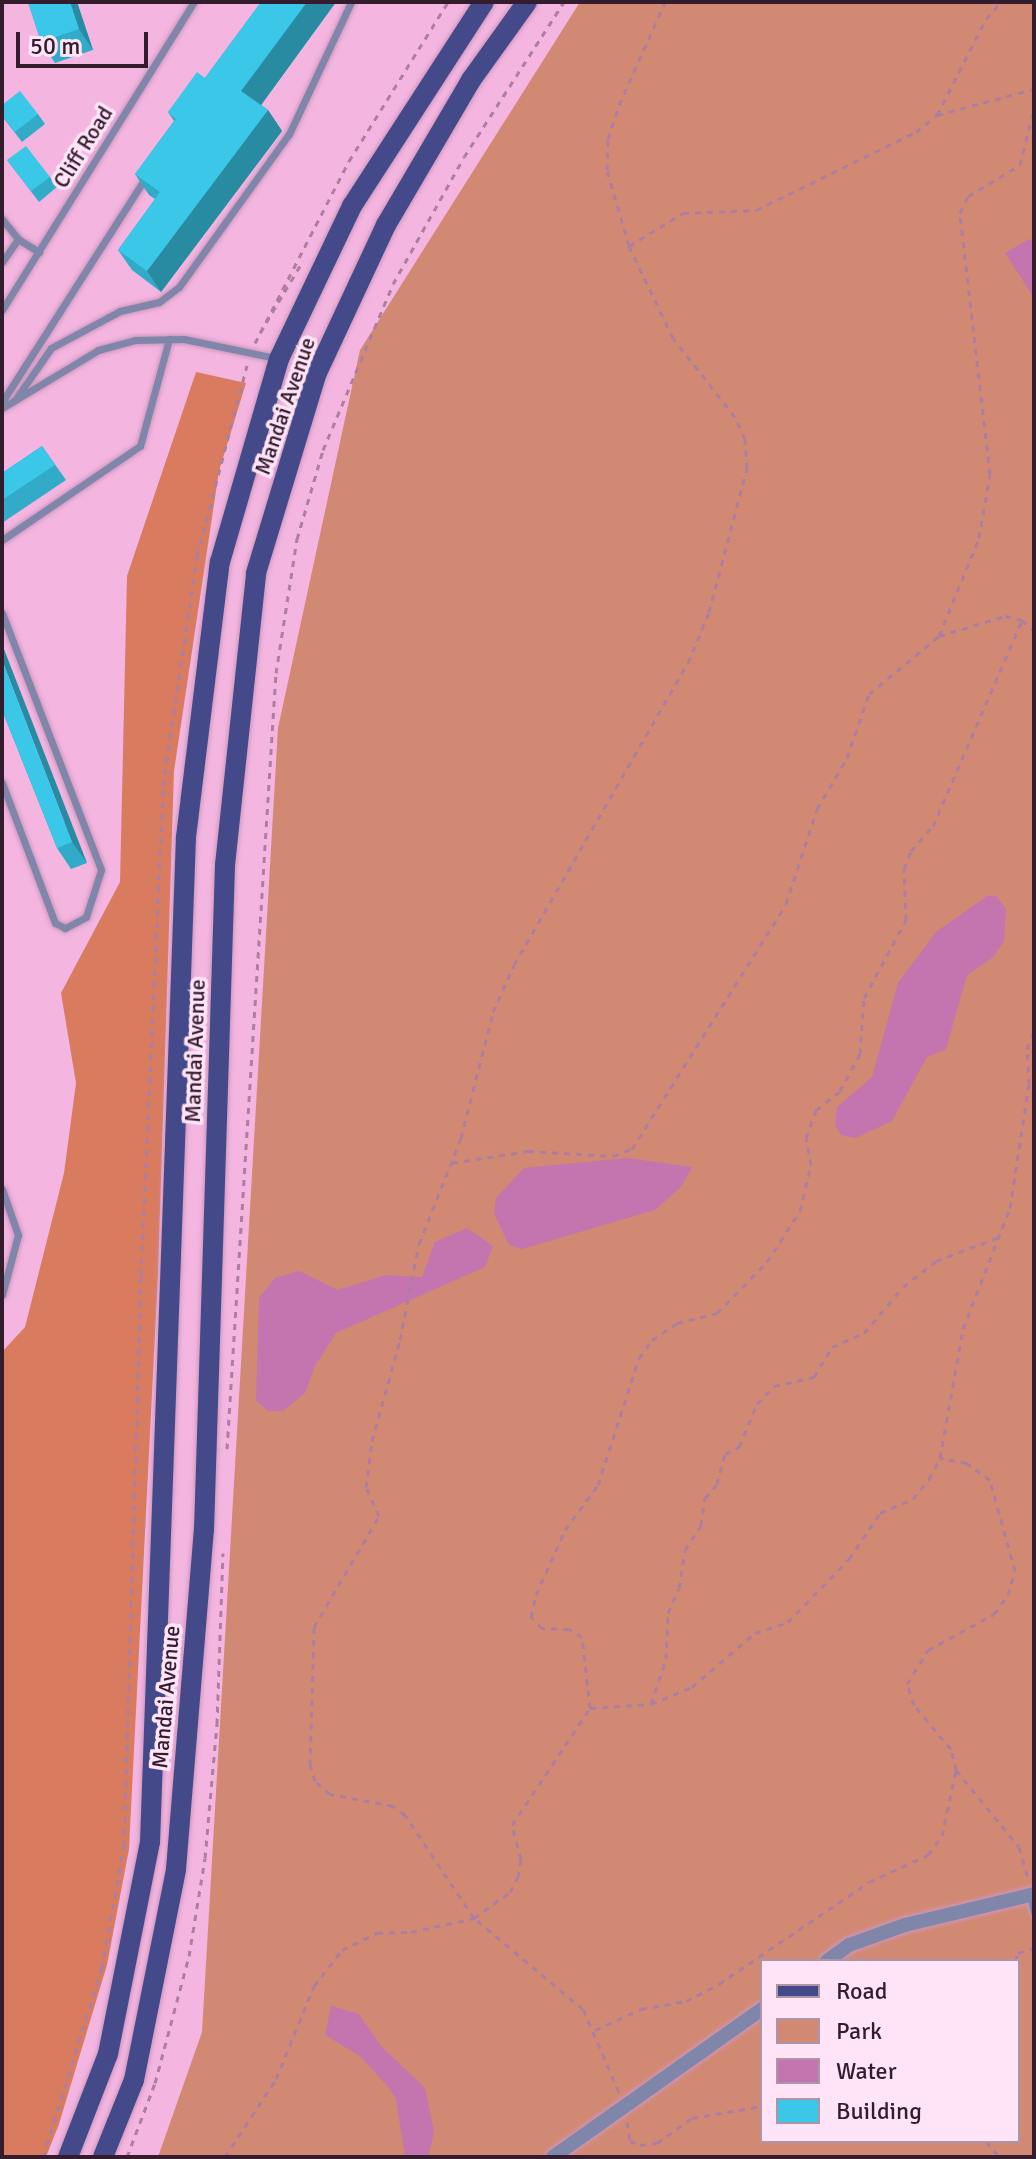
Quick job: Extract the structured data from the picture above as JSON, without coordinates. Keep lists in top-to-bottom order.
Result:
{
  "streets": {
    "main road": ["Mandai Avenue"],
    "lane": ["Cliff Road"]
  },
  "legend": [
    "Road",
    "Park",
    "Water",
    "Building"
  ],
  "scale_bar": "50 m"
}
